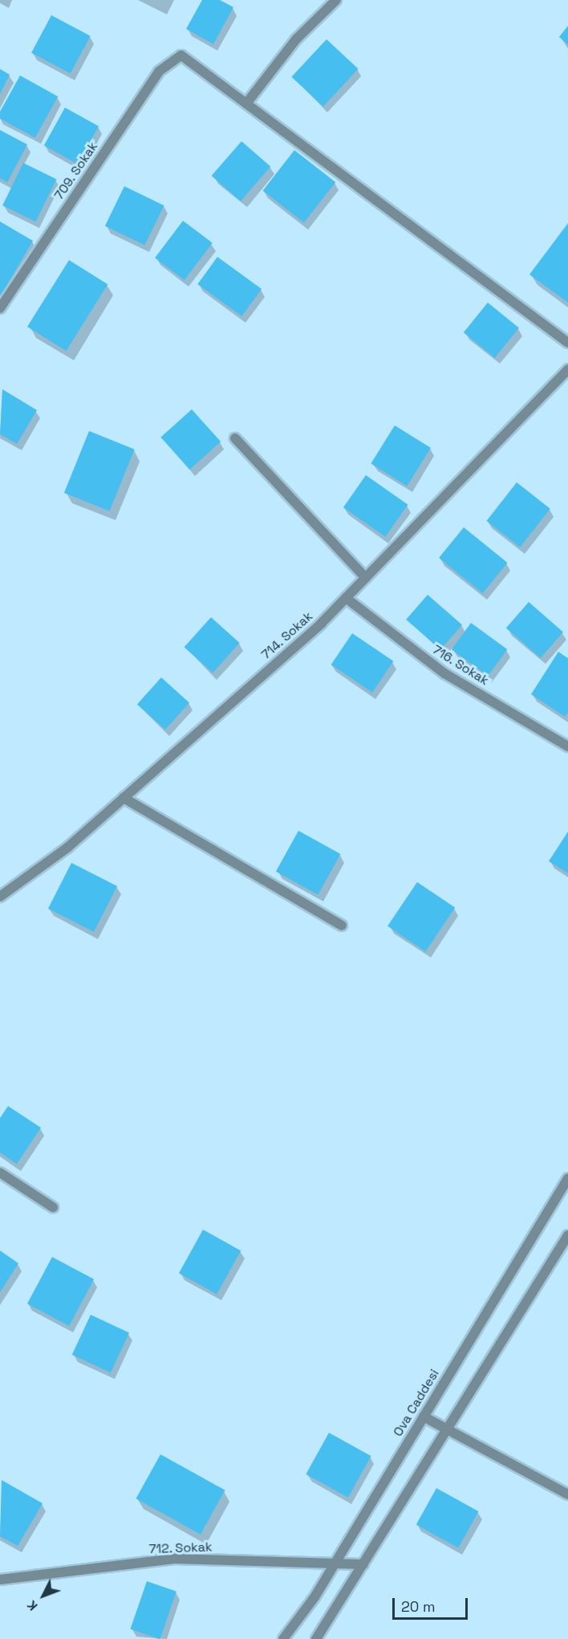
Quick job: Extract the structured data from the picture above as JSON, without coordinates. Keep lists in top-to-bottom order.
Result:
{
  "streets": {
    "street": [
      "709. Sokak",
      "714. Sokak",
      "716. Sokak",
      "Ova Caddesi",
      "712. Sokak"
    ]
  },
  "crossings": [
    ["714. Sokak", "716. Sokak"],
    ["Ova Caddesi", "712. Sokak"]
  ],
  "scale_bar": "20 m",
  "north": "bottom left"
}
